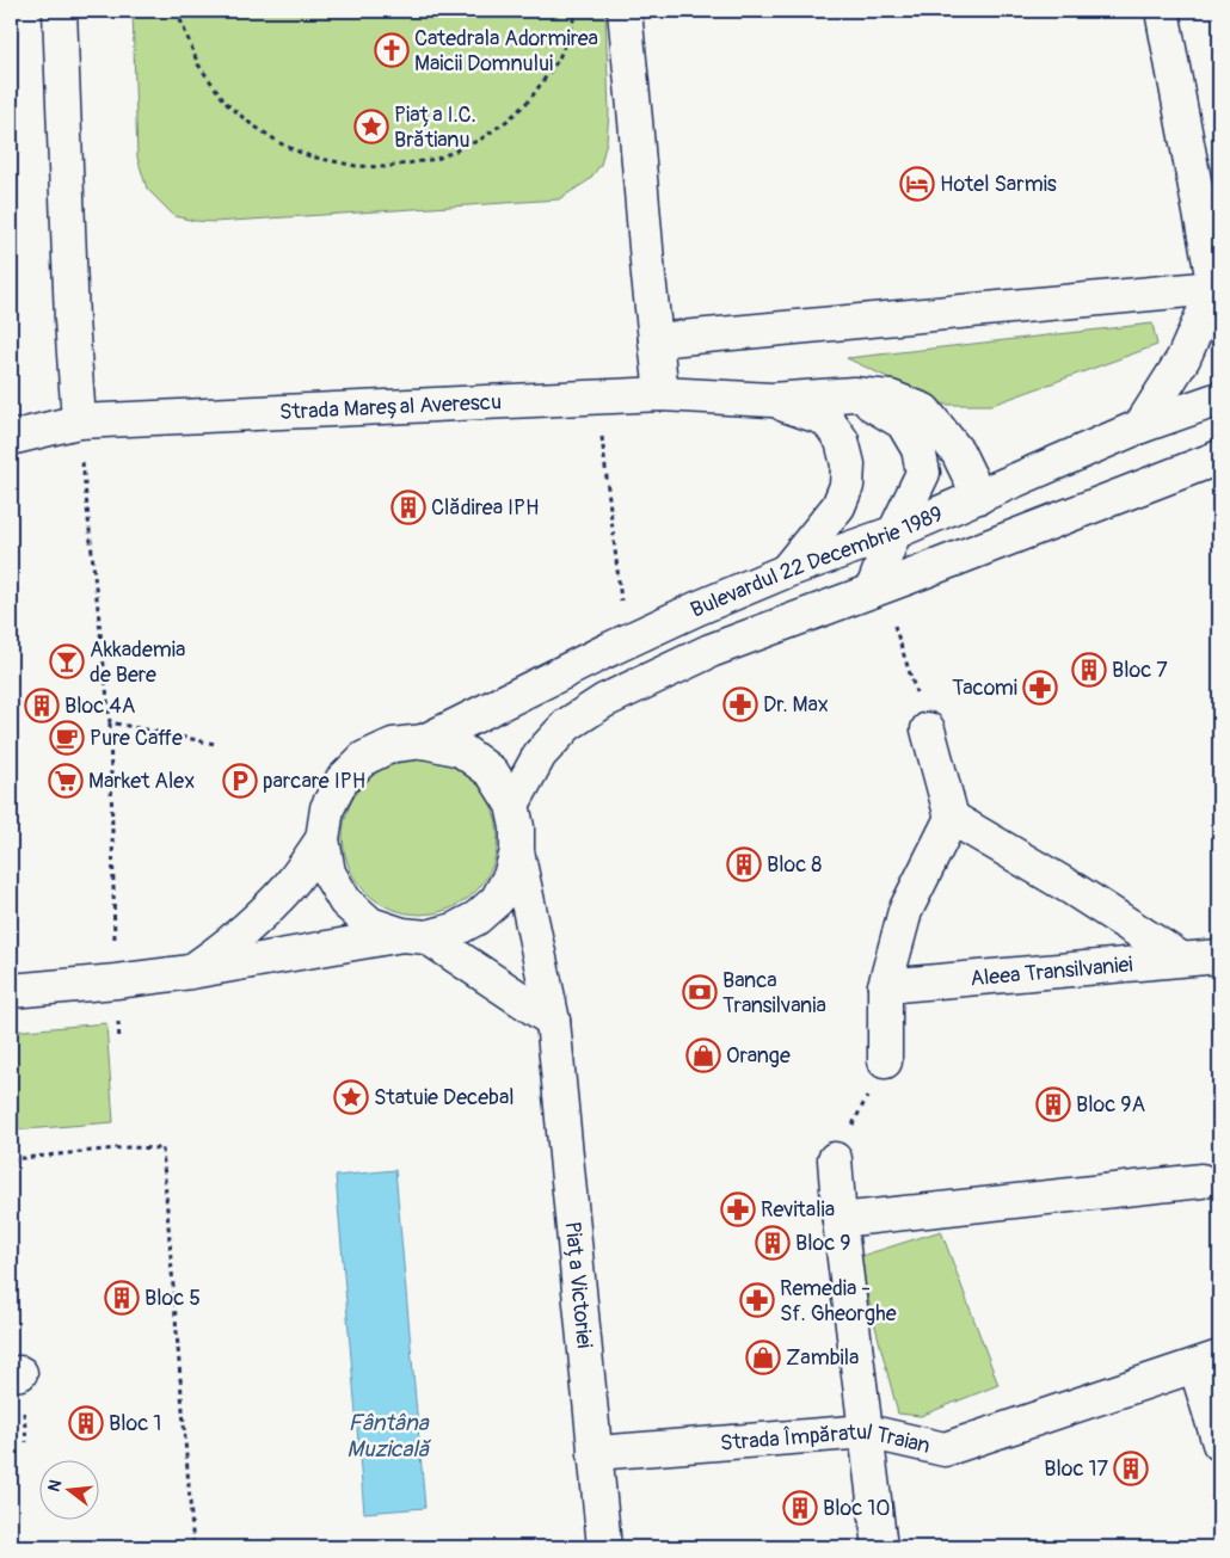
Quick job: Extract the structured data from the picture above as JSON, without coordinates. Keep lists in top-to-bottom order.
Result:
{
  "streets": {
    "street": [
      "Strada Mareșal Averescu",
      "Bulevardul 22 Decembrie 1989",
      "Aleea Transilvaniei",
      "Piața Victoriei",
      "Strada Împăratul Traian"
    ]
  },
  "crossings": [
    ["Strada Mareșal Averescu", "Bulevardul 22 Decembrie 1989"],
    ["Bulevardul 22 Decembrie 1989", "Piața Victoriei"],
    ["Piața Victoriei", "Strada Împăratul Traian"]
  ],
  "water": ["Fântâna Muzicală"],
  "places": {
    "church": ["Catedrala Adormirea Maicii Domnului"],
    "place": ["Piața I.C. Brătianu", "Statuie Decebal"],
    "hotel": ["Hotel Sarmis"],
    "building": [
      "Clădirea IPH",
      "Bloc 7",
      "Bloc 4A",
      "Bloc 8",
      "Bloc 9A",
      "Bloc 9",
      "Bloc 5",
      "Bloc 1",
      "Bloc 17",
      "Bloc 10"
    ],
    "bar": ["Akkademia de Bere"],
    "pharmacy": [
      "Tacomi",
      "Dr. Max",
      "Revitalia",
      "Remedia - Sf. Gheorghe"
    ],
    "cafe": ["Pure Caffe"],
    "supermarket": ["Market Alex"],
    "parking": ["parcare IPH"],
    "bank": ["Banca Transilvania"],
    "shop": ["Orange", "Zambila"]
  },
  "north": "left"
}
